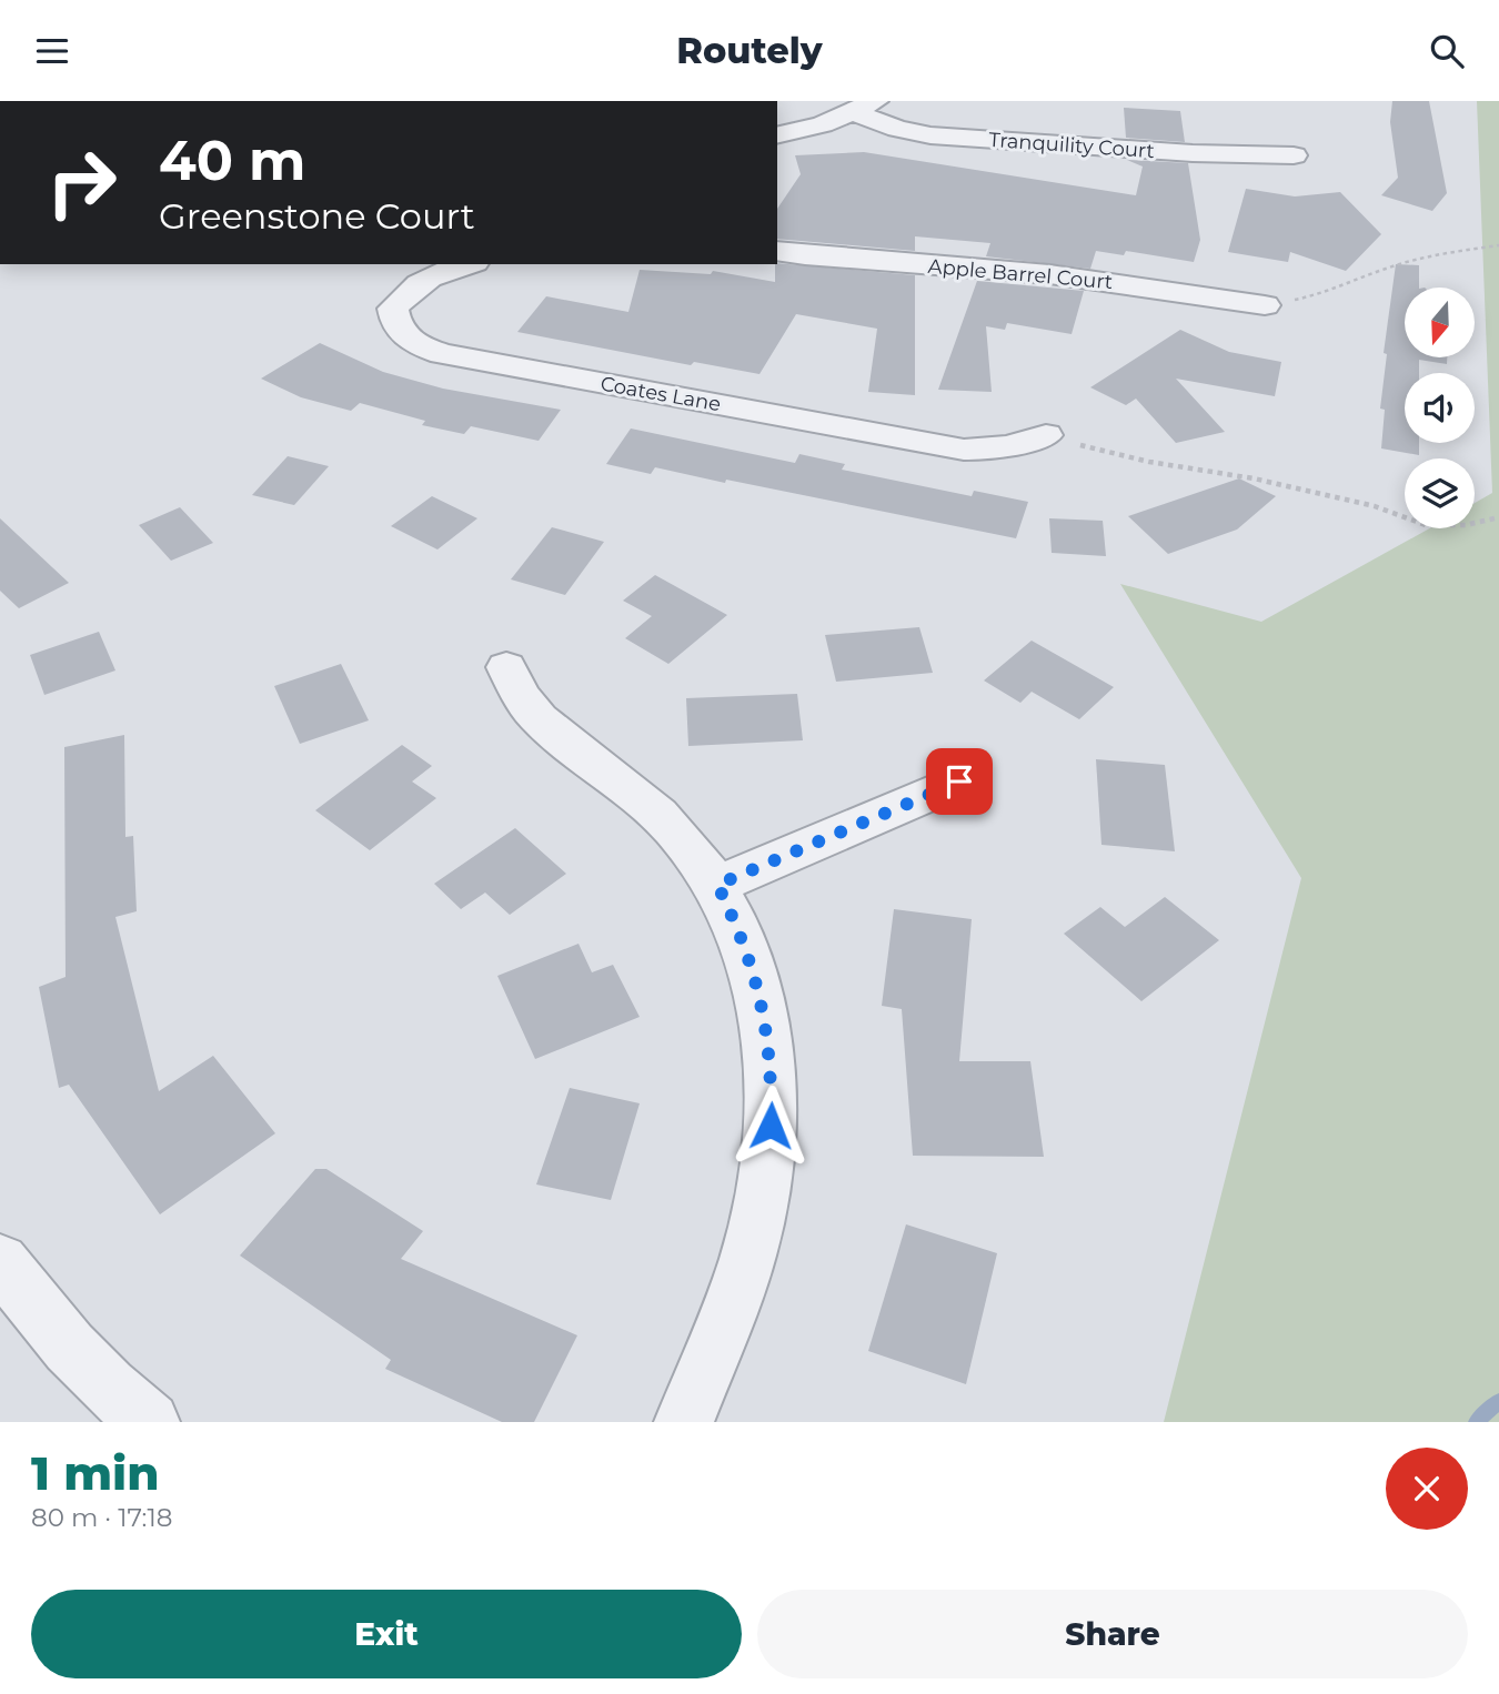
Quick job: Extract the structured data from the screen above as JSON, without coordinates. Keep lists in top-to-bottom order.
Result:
{
  "streets": {
    "street": ["Tranquility Court", "Apple Barrel Court", "Coates Lane"]
  },
  "north": "bottom",
  "page": {
    "header": "Routely",
    "turn": ["40 m", "Greenstone Court"],
    "heading": ["1 min", "80 m · 17:18"],
    "buttons": ["Exit", "Share"]
  }
}
